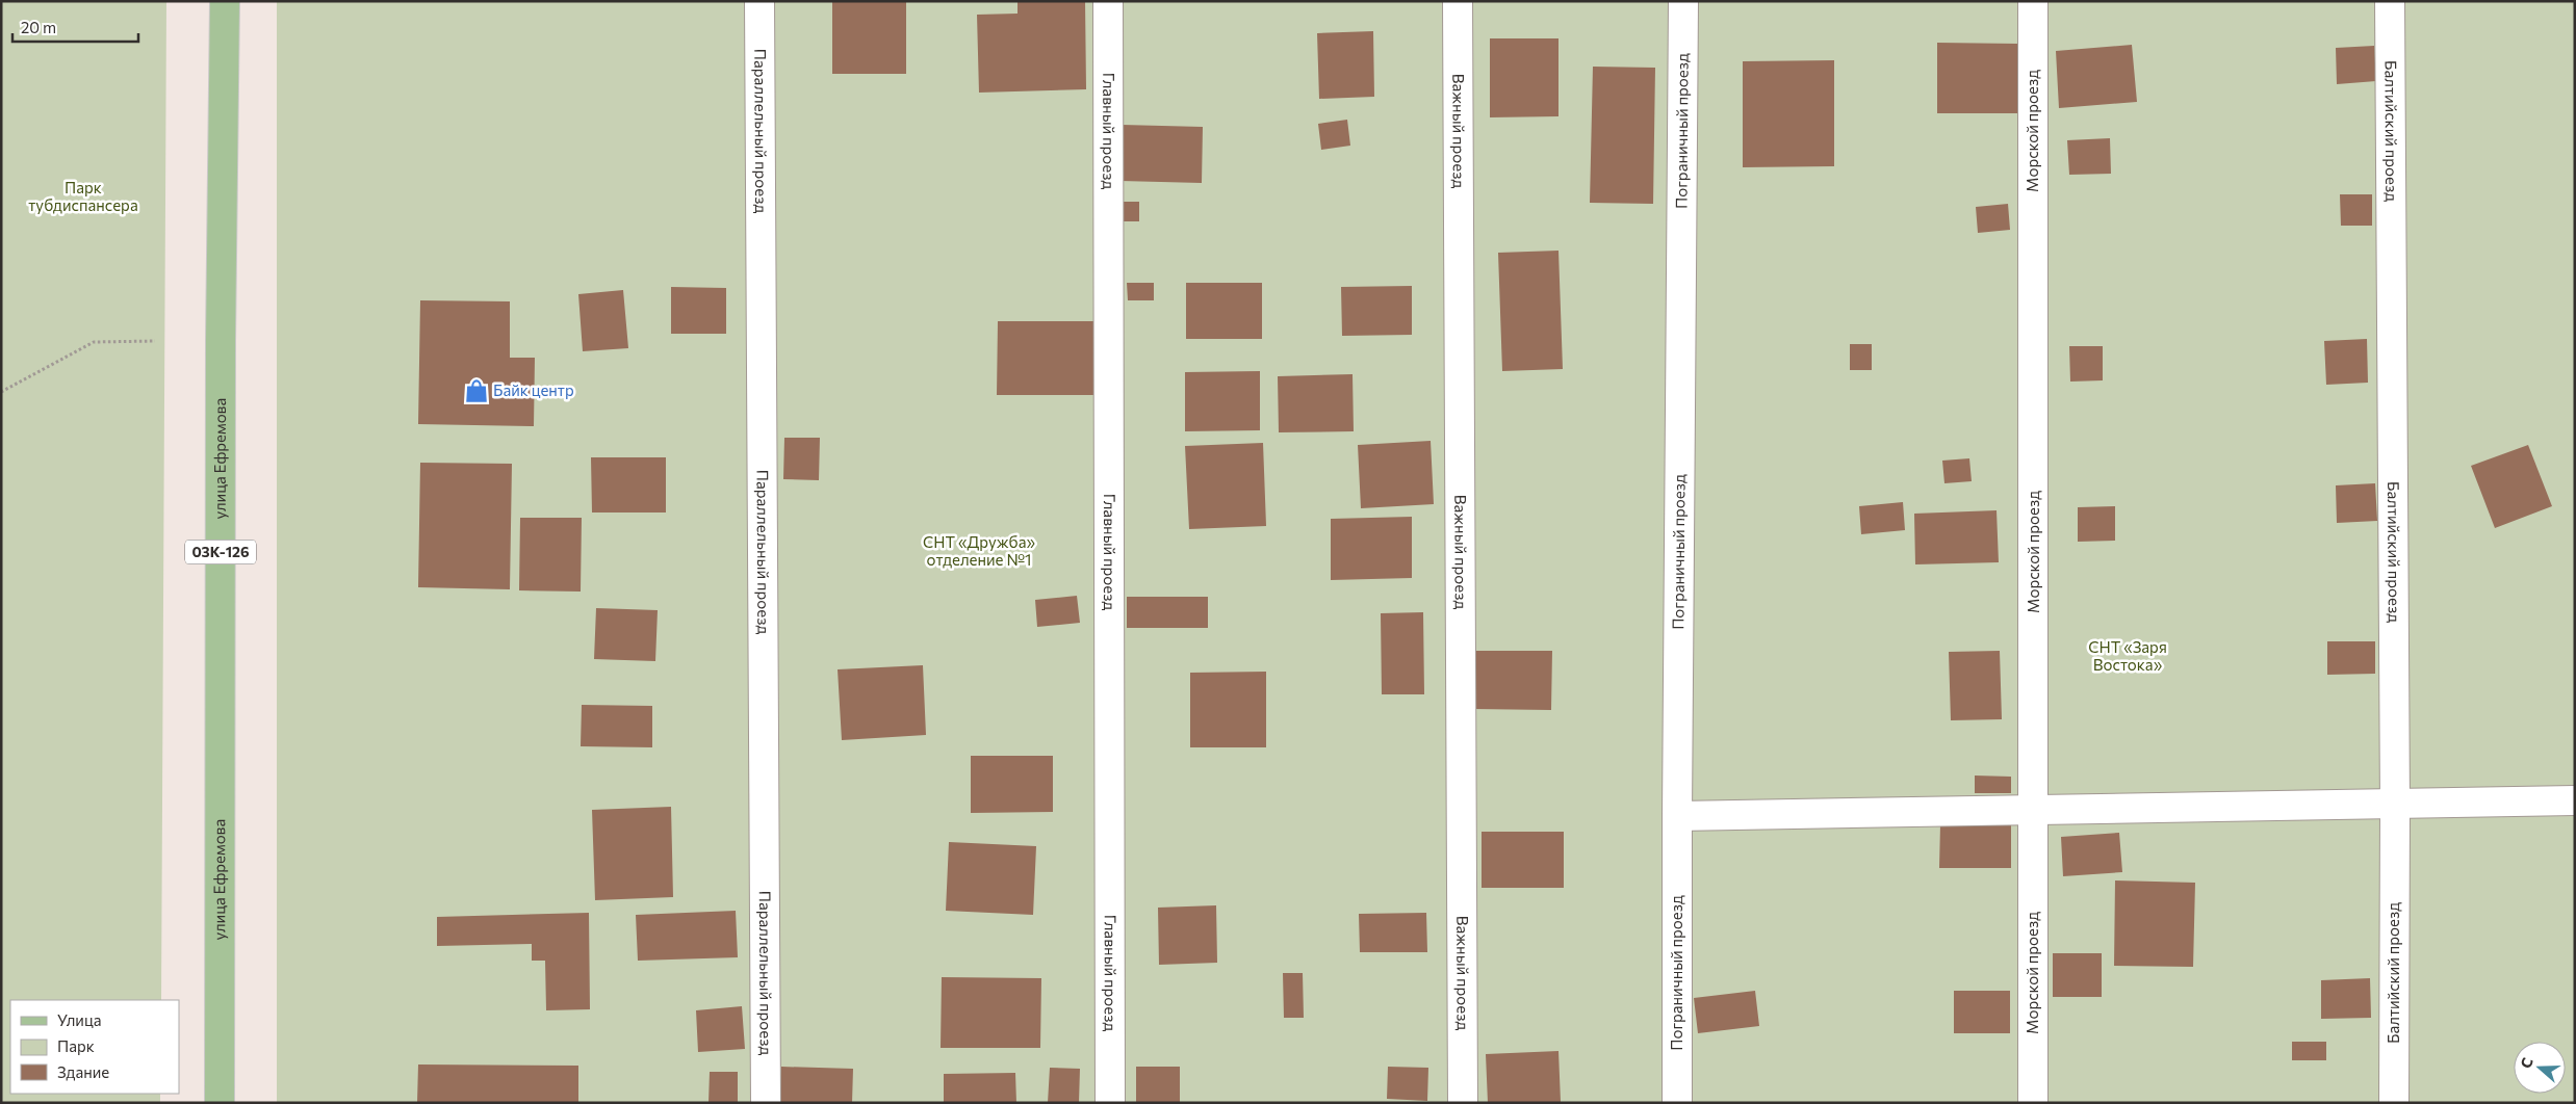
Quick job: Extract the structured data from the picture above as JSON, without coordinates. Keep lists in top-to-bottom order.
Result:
{
  "streets": {
    "main road": ["улица Ефремова", "03К-126"],
    "lane": [
      "Параллельный проезд",
      "Главный проезд",
      "Важный проезд",
      "Пограничный проезд",
      "Морской проезд",
      "Балтийский проезд"
    ]
  },
  "parks": ["Парк тубдиспансера", "СНТ «Дружба» отделение №1", "СНТ «Заря Востока»"],
  "places": {
    "shop": ["Байк центр"]
  },
  "legend": ["Улица", "Парк", "Здание"],
  "scale_bar": "20 m",
  "north": "left"
}
